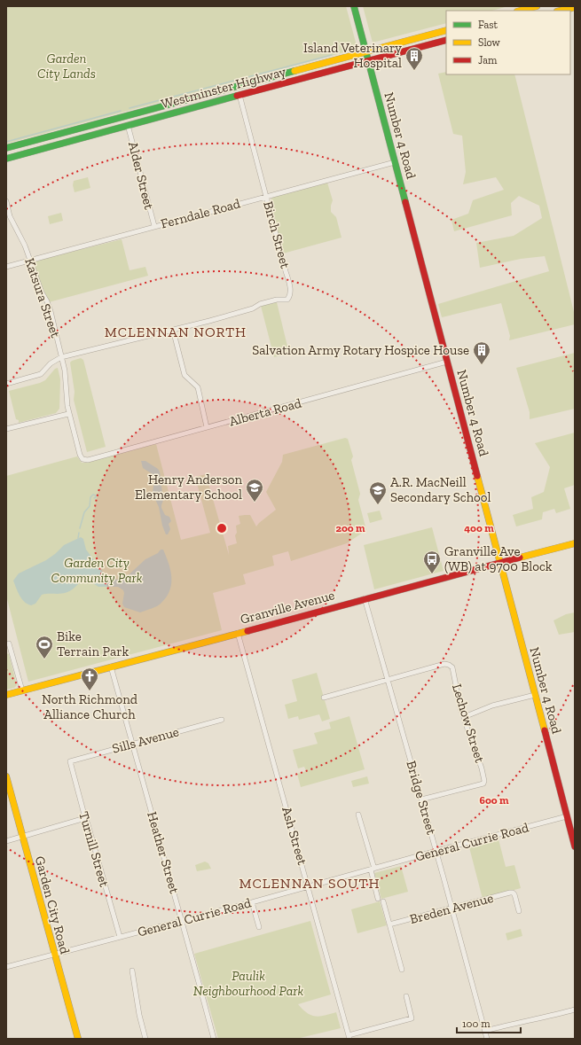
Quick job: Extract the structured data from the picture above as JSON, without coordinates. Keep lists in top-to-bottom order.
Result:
{
  "streets": {
    "main road": [
      "Westminster Highway",
      "Number 4 Road",
      "Granville Avenue",
      "Garden City Road"
    ],
    "street": [
      "Alder Street",
      "Ferndale Road",
      "Birch Street",
      "Katsura Street",
      "Alberta Road",
      "Lechow Street",
      "Sills Avenue",
      "Bridge Street",
      "Ash Street",
      "General Currie Road",
      "Turnill Street",
      "Heather Street",
      "Breden Avenue"
    ]
  },
  "crossings": [
    ["Westminster Highway", "Number 4 Road"],
    ["Westminster Highway", "Alder Street"],
    ["Westminster Highway", "Birch Street"],
    ["Number 4 Road", "Ferndale Road"],
    ["Number 4 Road", "Alberta Road"],
    ["Number 4 Road", "Granville Avenue"],
    ["Number 4 Road", "General Currie Road"],
    ["Alder Street", "Ferndale Road"],
    ["Ferndale Road", "Birch Street"],
    ["Ferndale Road", "Katsura Street"],
    ["Katsura Street", "Alberta Road"],
    ["Granville Avenue", "Bridge Street"],
    ["Granville Avenue", "Ash Street"],
    ["Granville Avenue", "Heather Street"],
    ["Lechow Street", "Bridge Street"],
    ["Sills Avenue", "Turnill Street"],
    ["Sills Avenue", "Heather Street"],
    ["Bridge Street", "General Currie Road"],
    ["Bridge Street", "Breden Avenue"],
    ["Ash Street", "General Currie Road"],
    ["General Currie Road", "Turnill Street"],
    ["General Currie Road", "Heather Street"],
    ["General Currie Road", "Garden City Road"]
  ],
  "districts": ["MCLENNAN NORTH", "MCLENNAN SOUTH"],
  "parks": ["Garden City Lands", "Garden City Community Park", "Paulik Neighbourhood Park"],
  "places": {
    "building": ["Island Veterinary Hospital", "Salvation Army Rotary Hospice House"],
    "school or university": ["Henry Anderson Elementary School", "A.R. MacNeill Secondary School"],
    "bus stop": ["Granville Ave (WB) at 9700 Block"],
    "sports": ["Bike Terrain Park"],
    "church": ["North Richmond Alliance Church"]
  },
  "legend": ["Fast", "Slow", "Jam"],
  "scale_bar": "100 m",
  "rings": ["200 m", "400 m", "600 m"]
}
